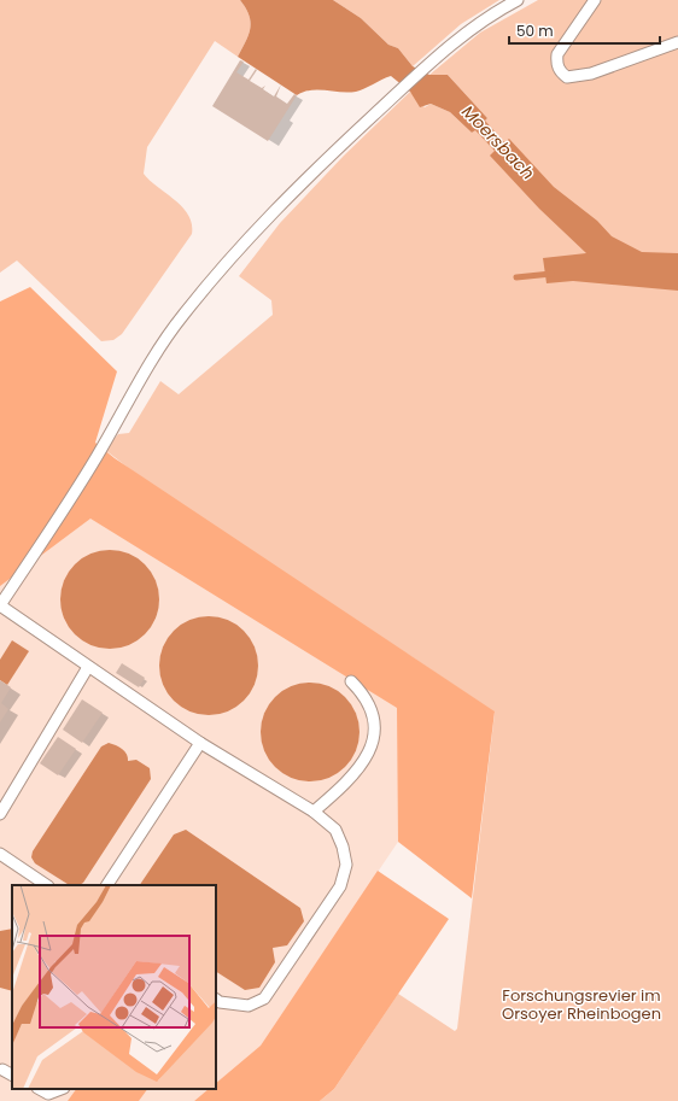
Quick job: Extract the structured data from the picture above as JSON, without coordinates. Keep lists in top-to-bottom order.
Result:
{
  "water": ["Moersbach"],
  "parks": ["Forschungsrevier im Orsoyer Rheinbogen"],
  "scale_bar": "50 m"
}
